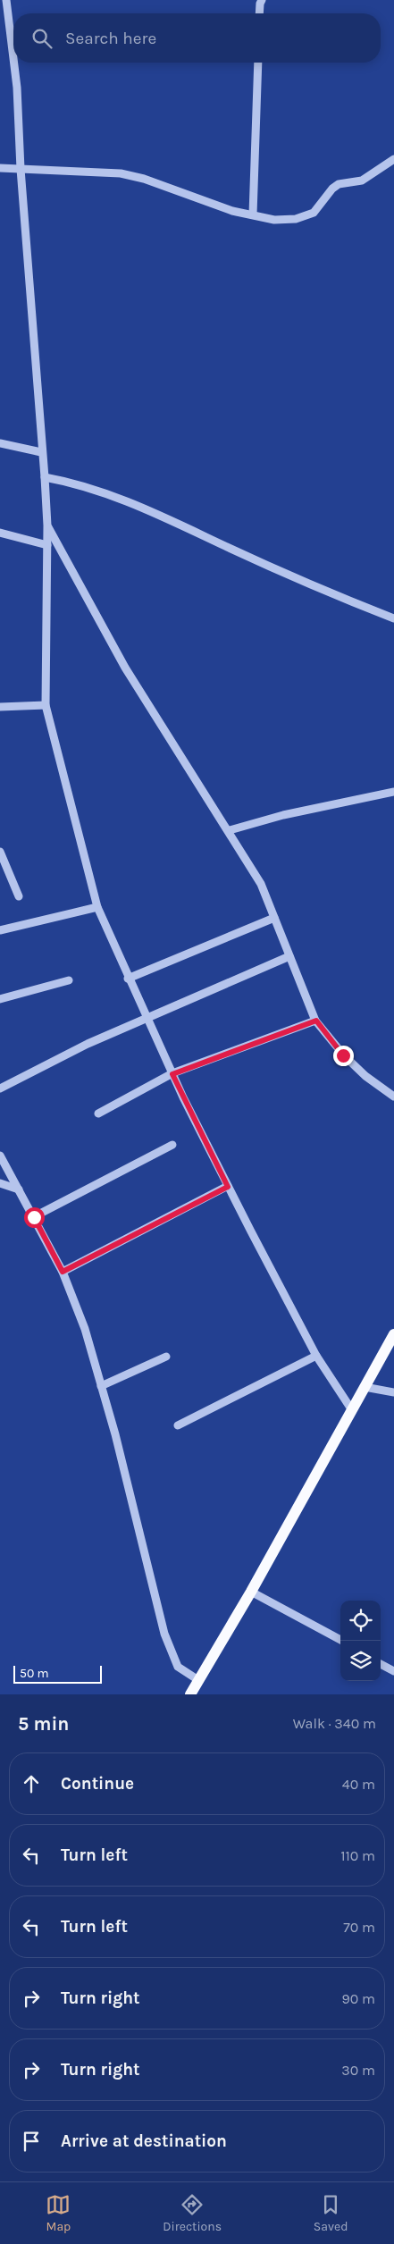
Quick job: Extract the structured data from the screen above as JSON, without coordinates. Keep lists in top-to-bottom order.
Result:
{
  "scale_bar": "50 m",
  "page": {
    "search": "Search here",
    "scale": "50 m",
    "heading": ["5 min", "Walk · 340 m"],
    "list": [
      ["Continue", "40 m"],
      ["Turn left", "110 m"],
      ["Turn left", "70 m"],
      ["Turn right", "90 m"],
      ["Turn right", "30 m"],
      "Arrive at destination"
    ],
    "nav": ["Map", "Directions", "Saved"]
  }
}
